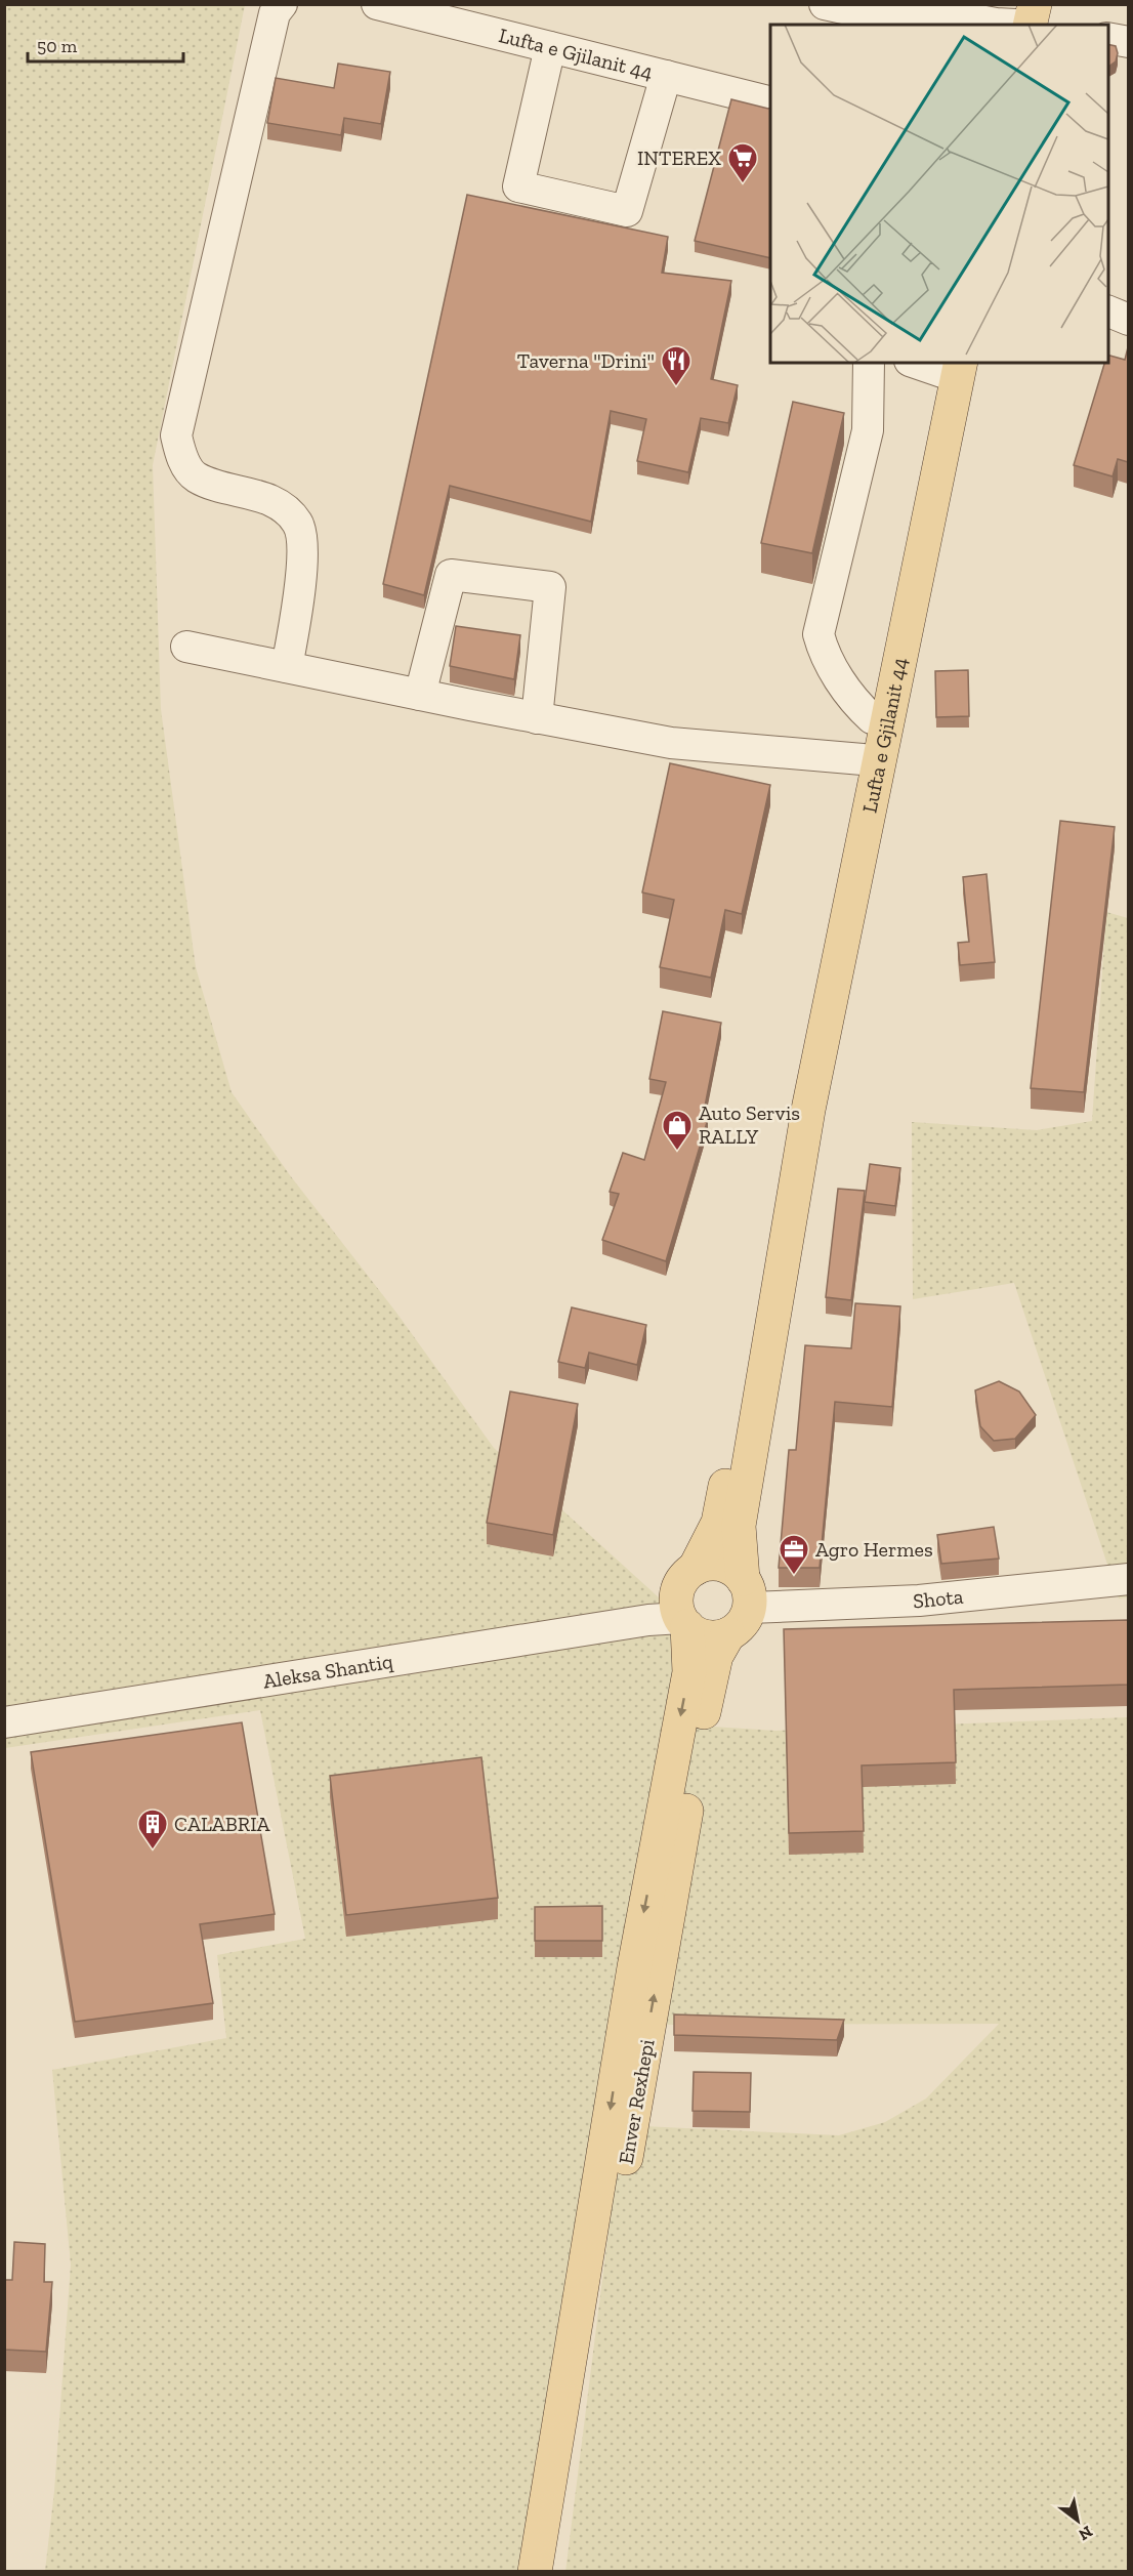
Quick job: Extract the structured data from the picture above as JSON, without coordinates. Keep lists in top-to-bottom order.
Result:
{
  "streets": {
    "main road": ["Lufta e Gjilanit 44", "Enver Rexhepi"],
    "street": ["Shota", "Aleksa Shantiq"]
  },
  "crossings": [
    ["Lufta e Gjilanit 44", "Shota"],
    ["Lufta e Gjilanit 44", "Aleksa Shantiq"],
    ["Lufta e Gjilanit 44", "Enver Rexhepi"],
    ["Shota", "Aleksa Shantiq"],
    ["Shota", "Enver Rexhepi"],
    ["Aleksa Shantiq", "Enver Rexhepi"]
  ],
  "places": {
    "supermarket": ["INTEREX"],
    "restaurant": ["Taverna \"Drini\""],
    "shop": ["Auto Servis RALLY"],
    "office": ["Agro Hermes"],
    "building": ["CALABRIA"]
  },
  "scale_bar": "50 m",
  "north": "bottom right"
}
